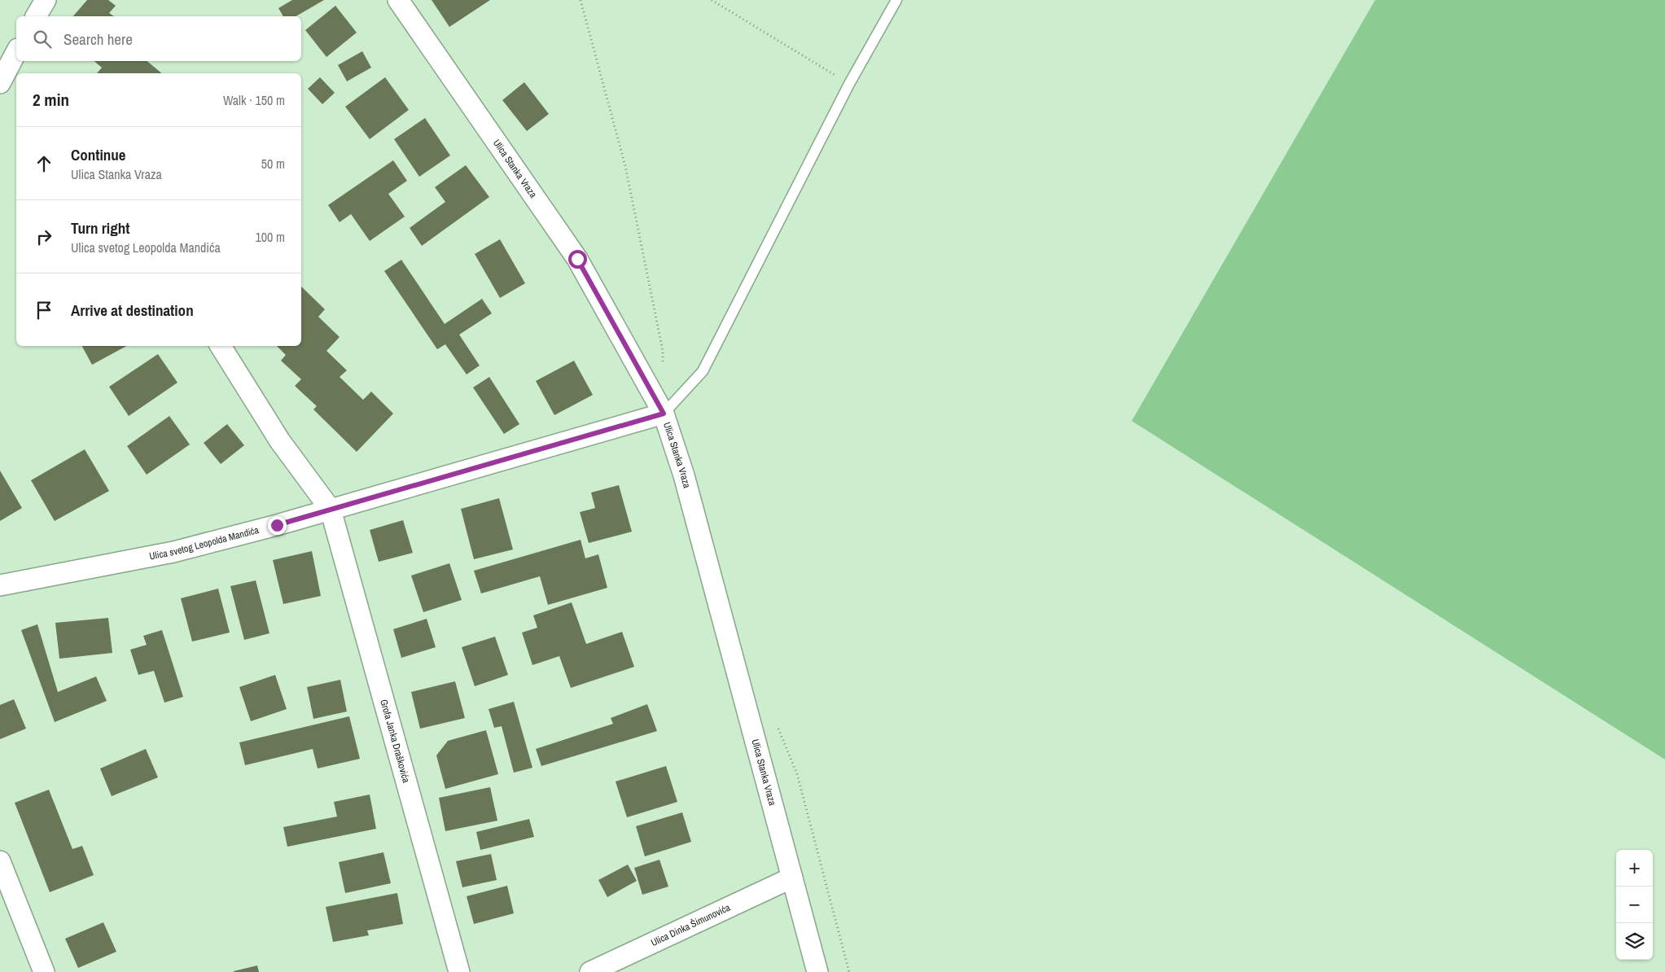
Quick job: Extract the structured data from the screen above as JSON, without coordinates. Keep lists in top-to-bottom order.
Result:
{
  "streets": {
    "street": [
      "Ulica Stanka Vraza",
      "Ulica svetog Leopolda Mandića",
      "Grofa Janka Draškovića",
      "Ulica Dinka Šimunovića"
    ]
  },
  "crossings": [
    ["Ulica Stanka Vraza", "Ulica svetog Leopolda Mandića"],
    ["Ulica Stanka Vraza", "Ulica Dinka Šimunovića"],
    ["Ulica svetog Leopolda Mandića", "Grofa Janka Draškovića"]
  ],
  "page": {
    "search": "Search here",
    "heading": ["2 min", "Walk · 150 m"],
    "list": [
      ["Continue", "Ulica Stanka Vraza", "50 m"],
      ["Turn right", "Ulica svetog Leopolda Mandića", "100 m"],
      "Arrive at destination"
    ],
    "map_buttons": ["+", "−"]
  }
}
